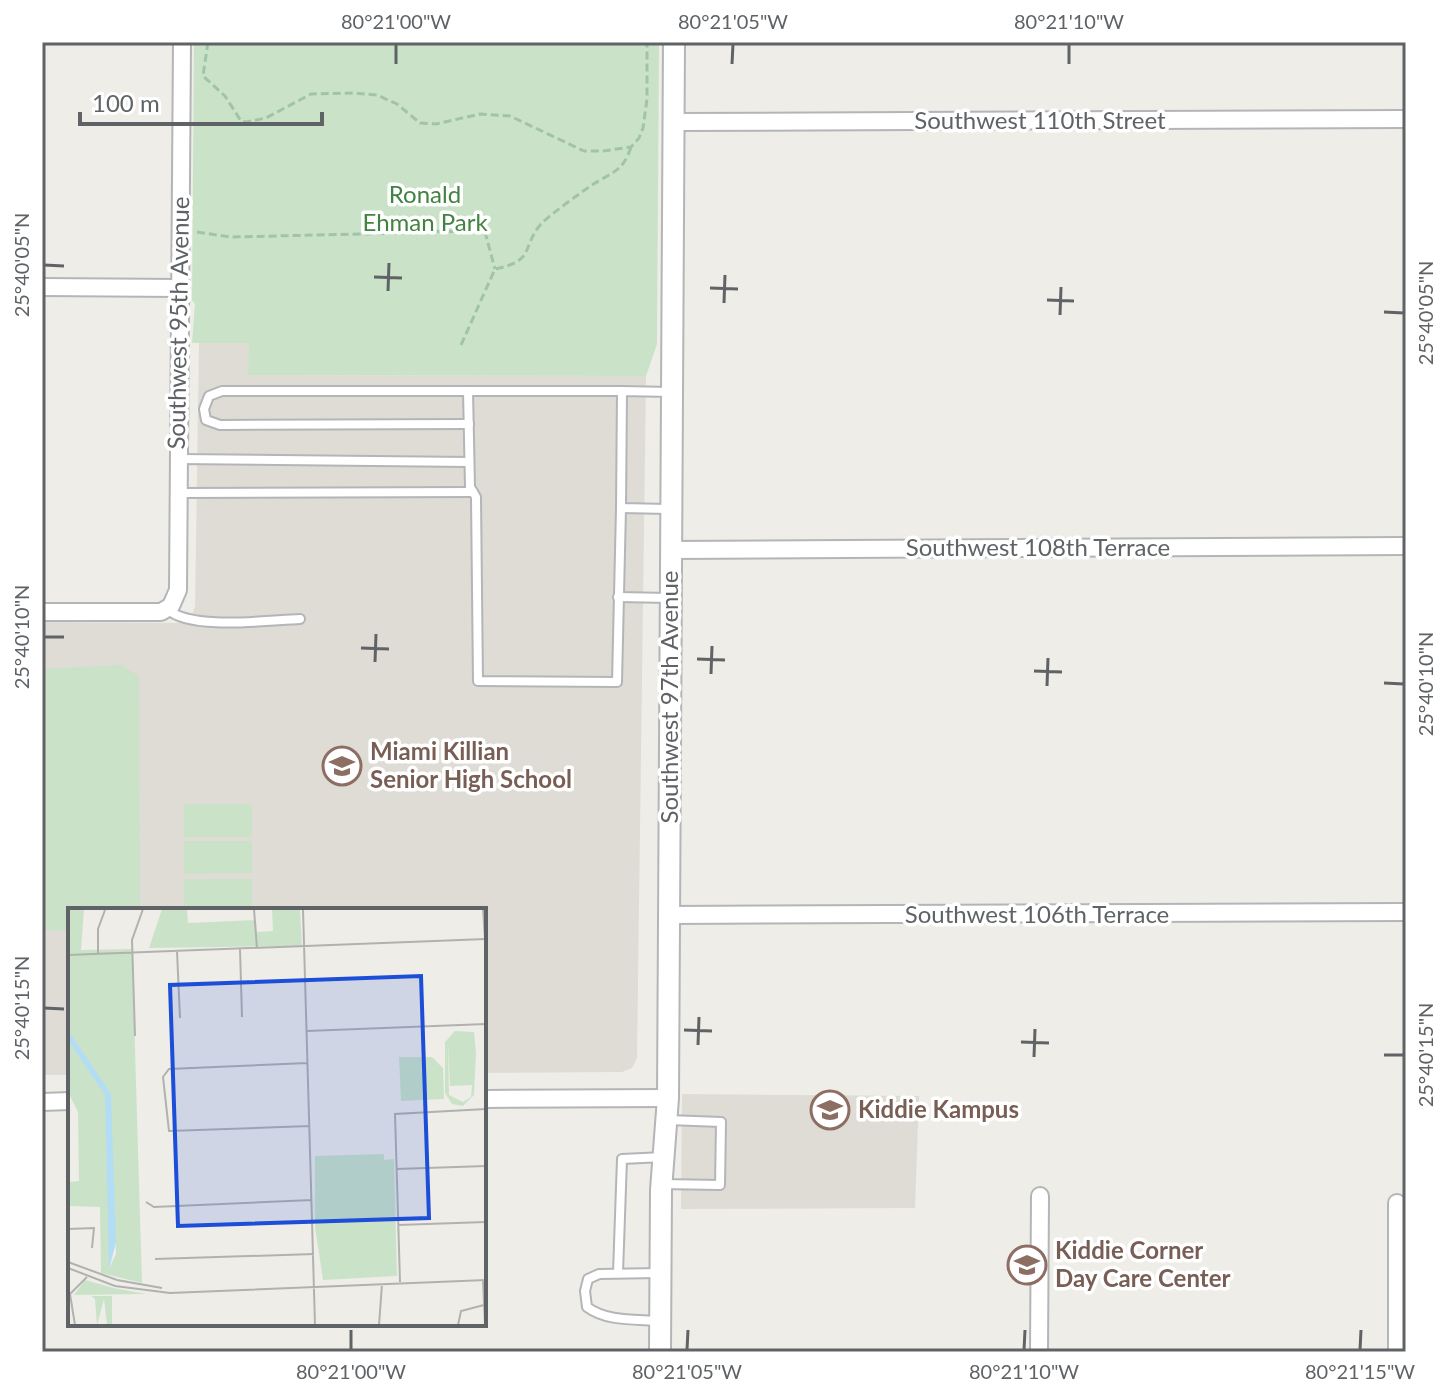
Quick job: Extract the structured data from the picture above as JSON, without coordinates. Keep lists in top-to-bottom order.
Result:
{
  "streets": {
    "street": [
      "Southwest 110th Street",
      "Southwest 95th Avenue",
      "Southwest 108th Terrace",
      "Southwest 97th Avenue",
      "Southwest 106th Terrace"
    ]
  },
  "crossings": [
    ["Southwest 110th Street", "Southwest 97th Avenue"],
    ["Southwest 108th Terrace", "Southwest 97th Avenue"],
    ["Southwest 97th Avenue", "Southwest 106th Terrace"]
  ],
  "parks": ["Ronald Ehman Park"],
  "places": {
    "school or university": ["Miami Killian Senior High School", "Kiddie Kampus", "Kiddie Corner Day Care Center"]
  },
  "scale_bar": "100 m",
  "coordinates": [
    "80°21'00\"W",
    "80°21'05\"W",
    "80°21'10\"W",
    "25°40'05\"N",
    "25°40'10\"N",
    "25°40'15\"N",
    "80°21'15\"W"
  ]
}
